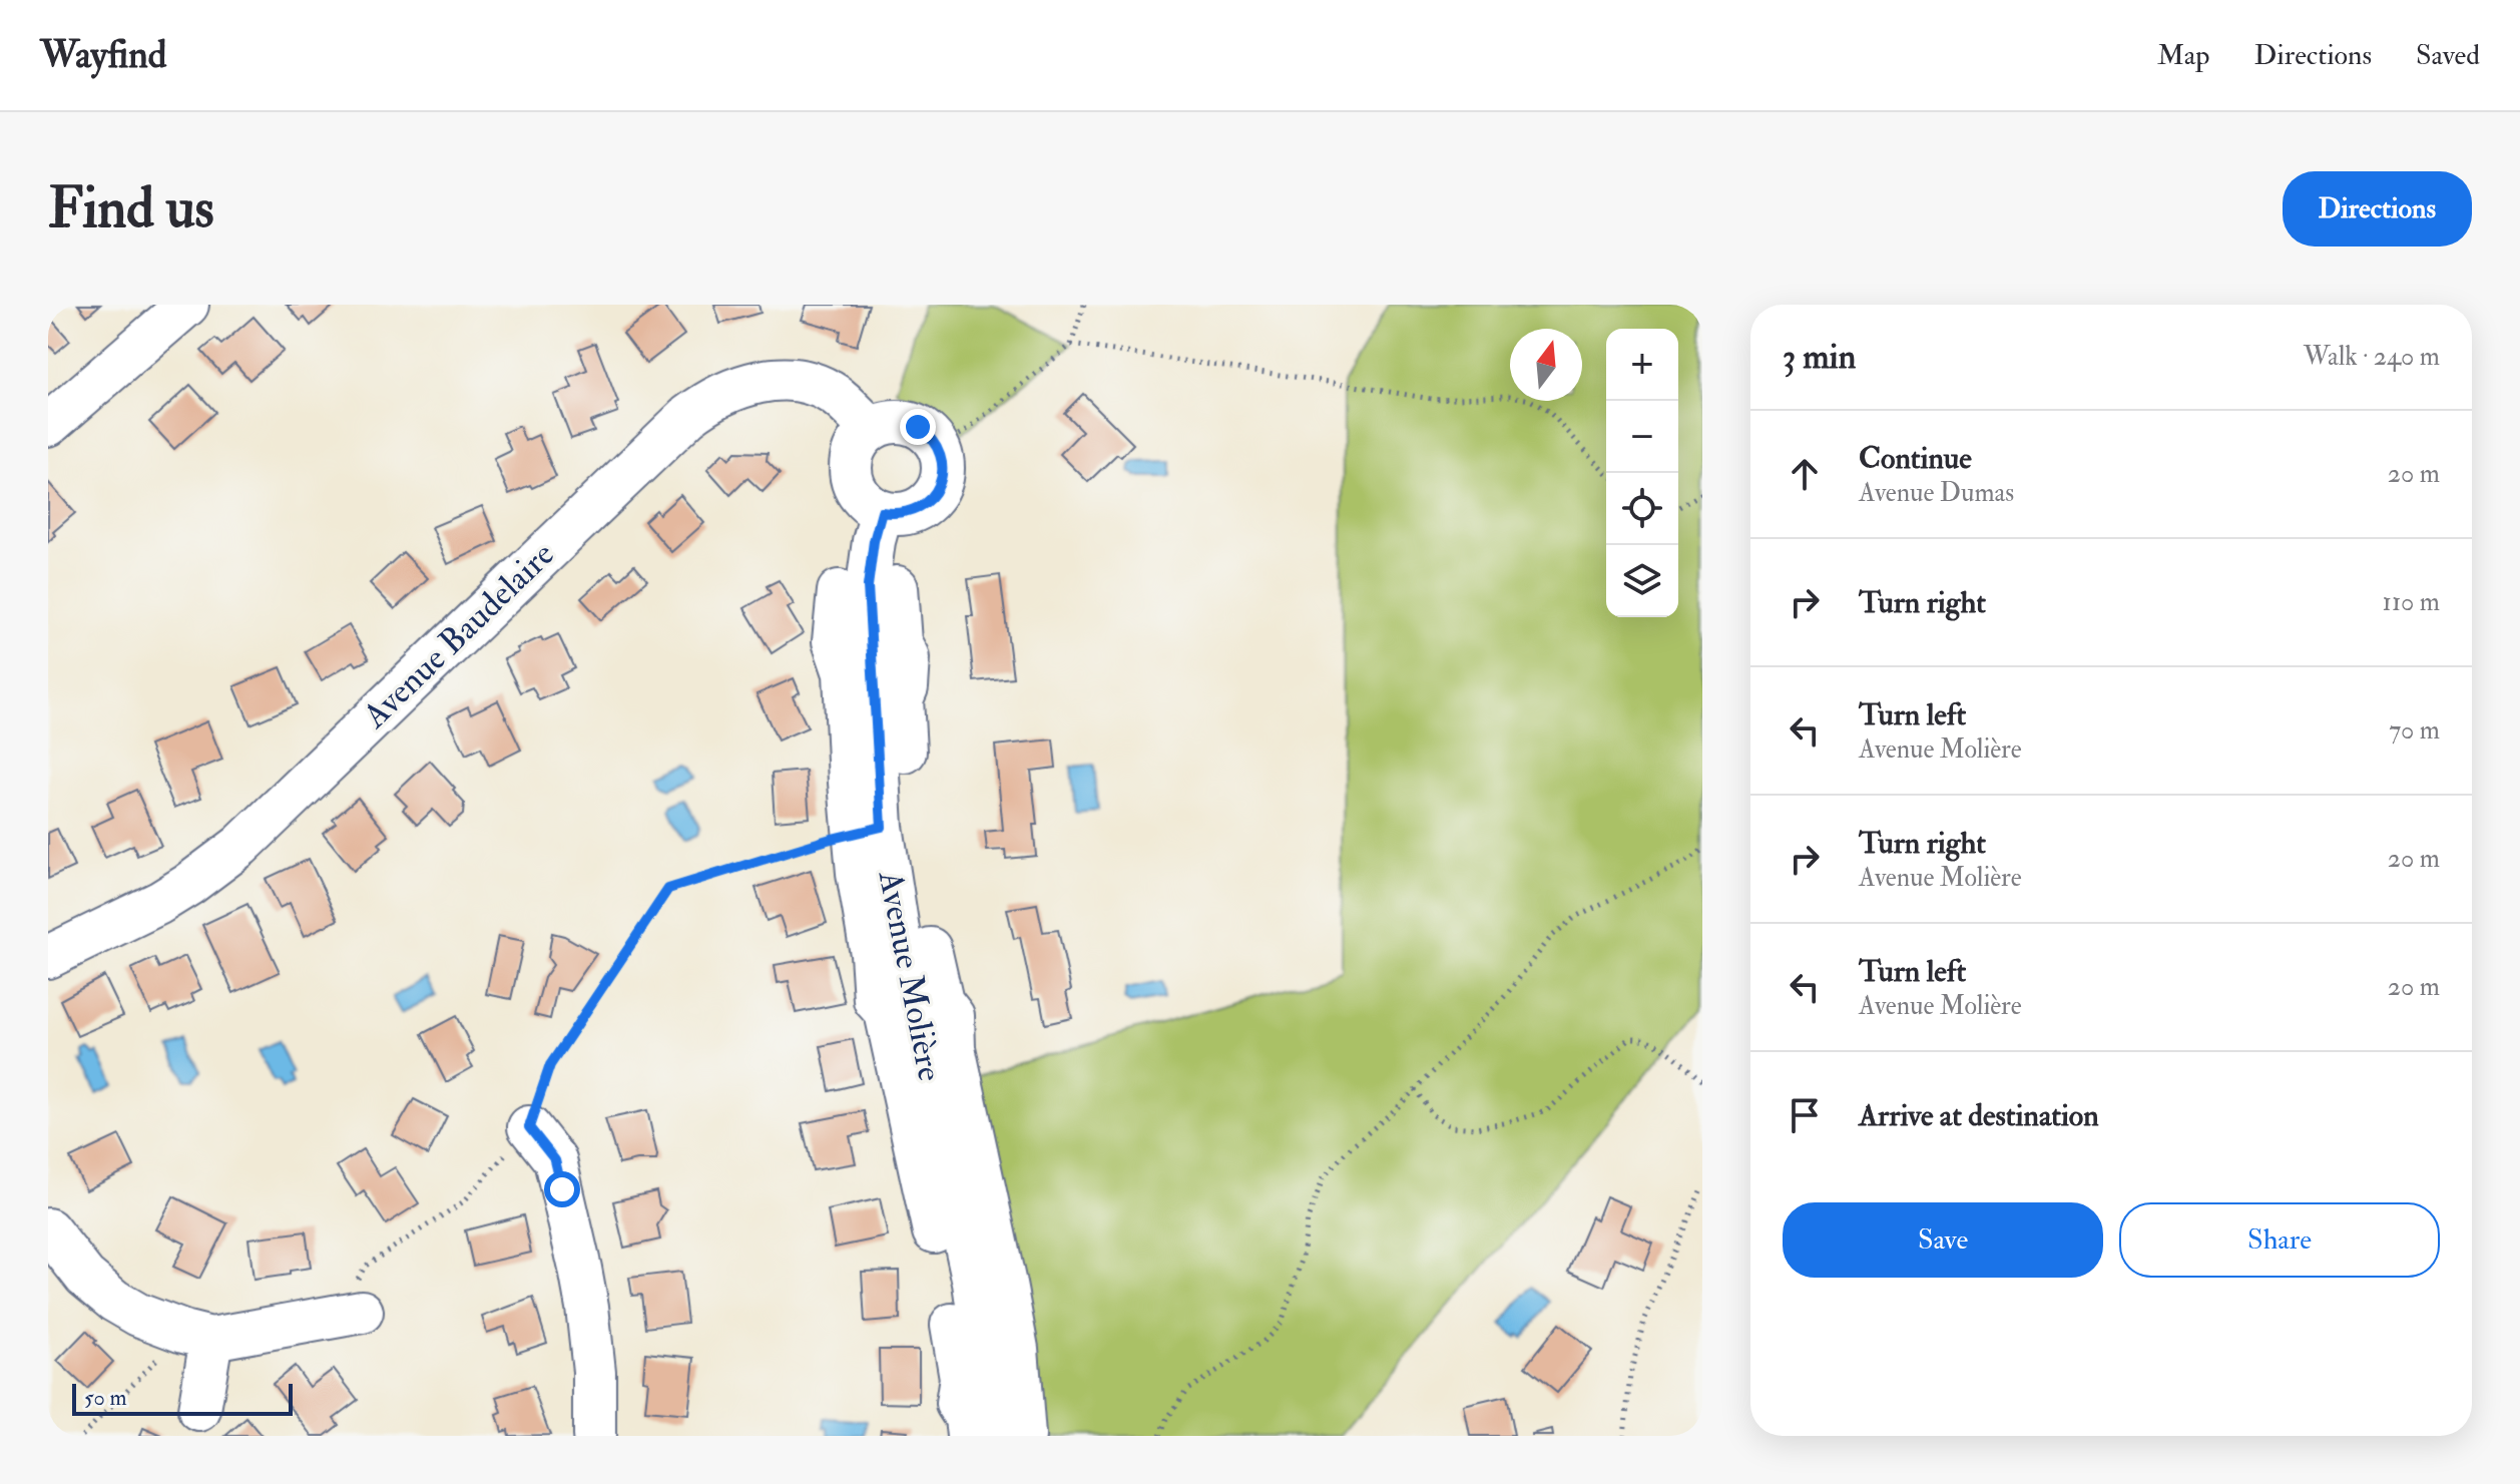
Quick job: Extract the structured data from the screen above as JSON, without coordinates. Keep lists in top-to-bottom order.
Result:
{
  "streets": {
    "street": ["Avenue Baudelaire", "Avenue Molière"]
  },
  "crossings": [
    ["Avenue Baudelaire", "Avenue Molière"]
  ],
  "scale_bar": "50 m",
  "north": "top",
  "page": {
    "header": "Wayfind",
    "nav": ["Map", "Directions", "Saved"],
    "buttons": [
      "Directions",
      ["Save", "Share"]
    ],
    "title": "Find us",
    "heading": ["3 min", "Walk · 240 m"],
    "map_buttons": ["+", "−"],
    "list": [
      ["Continue", "Avenue Dumas", "20 m"],
      ["Turn right", "110 m"],
      ["Turn left", "Avenue Molière", "70 m"],
      ["Turn right", "Avenue Molière", "20 m"],
      ["Turn left", "Avenue Molière", "20 m"],
      "Arrive at destination"
    ],
    "scale": "50 m"
  }
}
